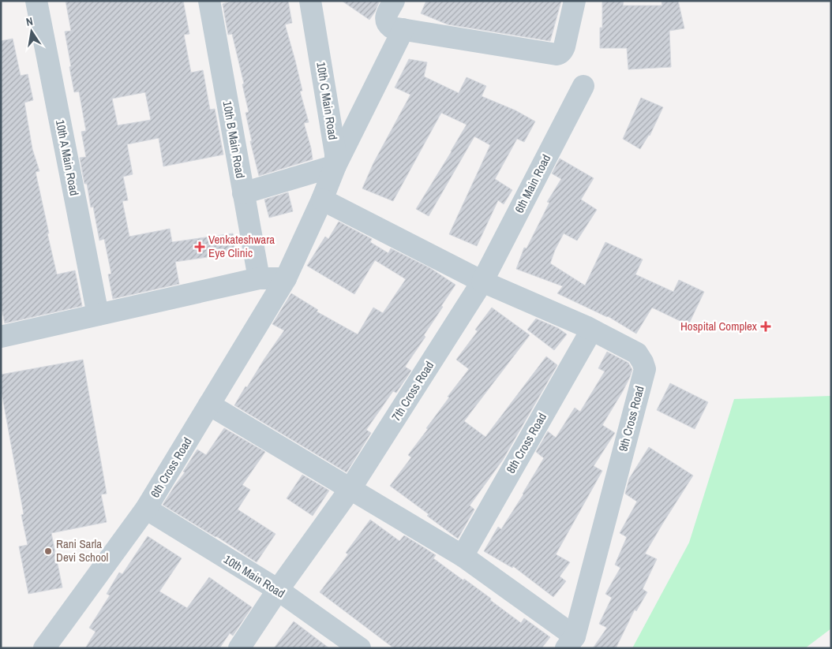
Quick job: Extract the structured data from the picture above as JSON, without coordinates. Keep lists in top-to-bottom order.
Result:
{
  "streets": {
    "street": [
      "10th C Main Road",
      "10th B Main Road",
      "10th A Main Road",
      "6th Main Road",
      "7th Cross Road",
      "9th Cross Road",
      "8th Cross Road",
      "6th Cross Road",
      "10th Main Road"
    ]
  },
  "crossings": [
    ["10th C Main Road", "6th Cross Road"],
    ["6th Main Road", "7th Cross Road"],
    ["6th Main Road", "9th Cross Road"],
    ["7th Cross Road", "9th Cross Road"],
    ["7th Cross Road", "10th Main Road"],
    ["9th Cross Road", "8th Cross Road"],
    ["6th Cross Road", "10th Main Road"]
  ],
  "places": {
    "health": ["Venkateshwara Eye Clinic", "Hospital Complex"],
    "other": ["Rani Sarla Devi School"]
  },
  "north": "top"
}
